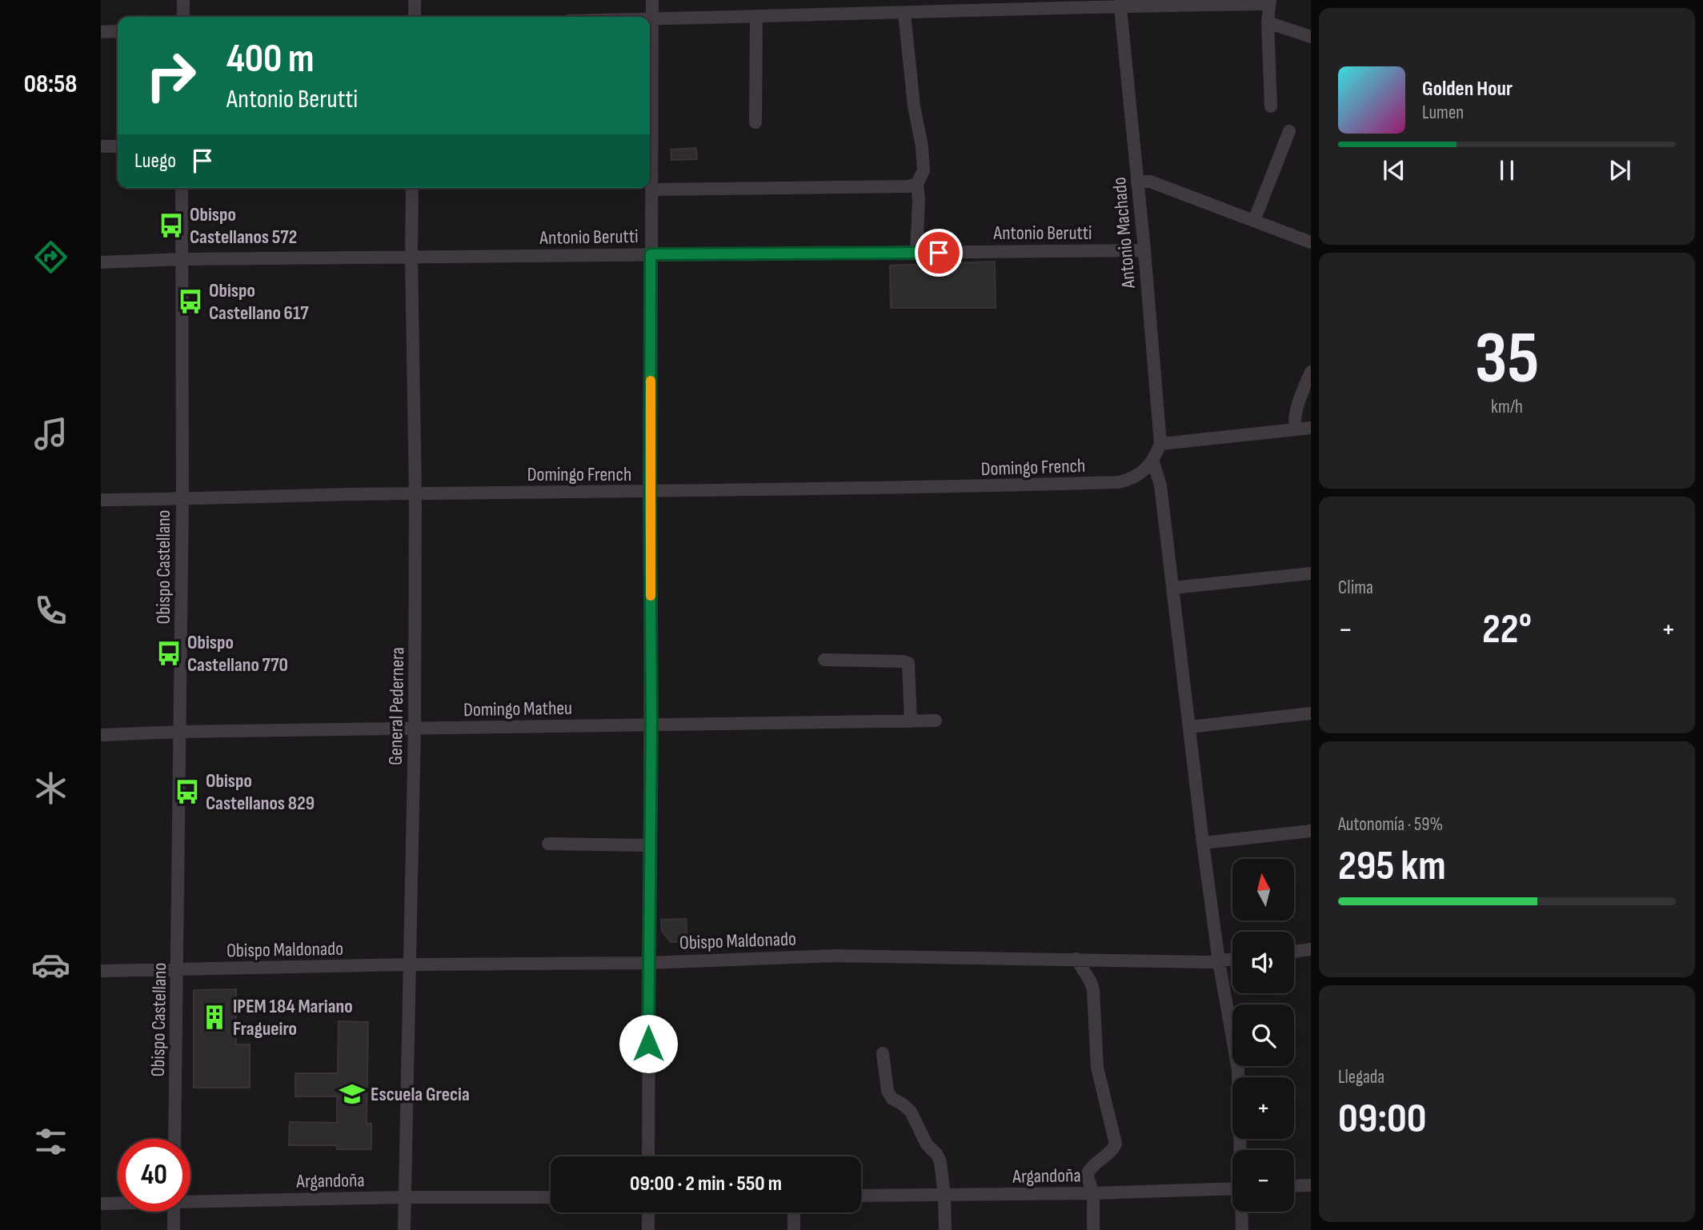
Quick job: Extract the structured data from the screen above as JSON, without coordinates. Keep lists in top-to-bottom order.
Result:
{
  "streets": {
    "street": [
      "Antonio Berutti",
      "Antonio Machado",
      "Domingo French",
      "Obispo Castellano",
      "General Pedernera",
      "Domingo Matheu",
      "Obispo Maldonado",
      "Argandoña"
    ]
  },
  "crossings": [
    ["Antonio Berutti", "Antonio Machado"],
    ["Antonio Berutti", "Obispo Castellano"],
    ["Antonio Berutti", "General Pedernera"],
    ["Antonio Machado", "Domingo French"],
    ["Domingo French", "Obispo Castellano"],
    ["Domingo French", "General Pedernera"],
    ["Obispo Castellano", "Domingo Matheu"],
    ["Obispo Castellano", "Obispo Maldonado"],
    ["General Pedernera", "Domingo Matheu"],
    ["General Pedernera", "Obispo Maldonado"],
    ["General Pedernera", "Argandoña"]
  ],
  "places": {
    "bus stop": [
      "Obispo Castellanos 572",
      "Obispo Castellano 617",
      "Obispo Castellano 770",
      "Obispo Castellanos 829"
    ],
    "building": ["IPEM 184 Mariano Fragueiro"],
    "school or university": ["Escuela Grecia"]
  },
  "north": "top",
  "page": {
    "tabs": "08:58",
    "turn": ["400 m", "Antonio Berutti"],
    "song": ["Golden Hour", "Lumen"],
    "then": "Luego",
    "tile": [
      ["35", "km/h"],
      "Clima",
      ["Autonomía · 59%", "295 km"],
      ["Llegada", "09:00"]
    ],
    "heat": ["−", "22°", "+"],
    "map_buttons": ["+", "−"],
    "limit": "40",
    "trip": "09:00 · 2 min · 550 m"
  }
}
